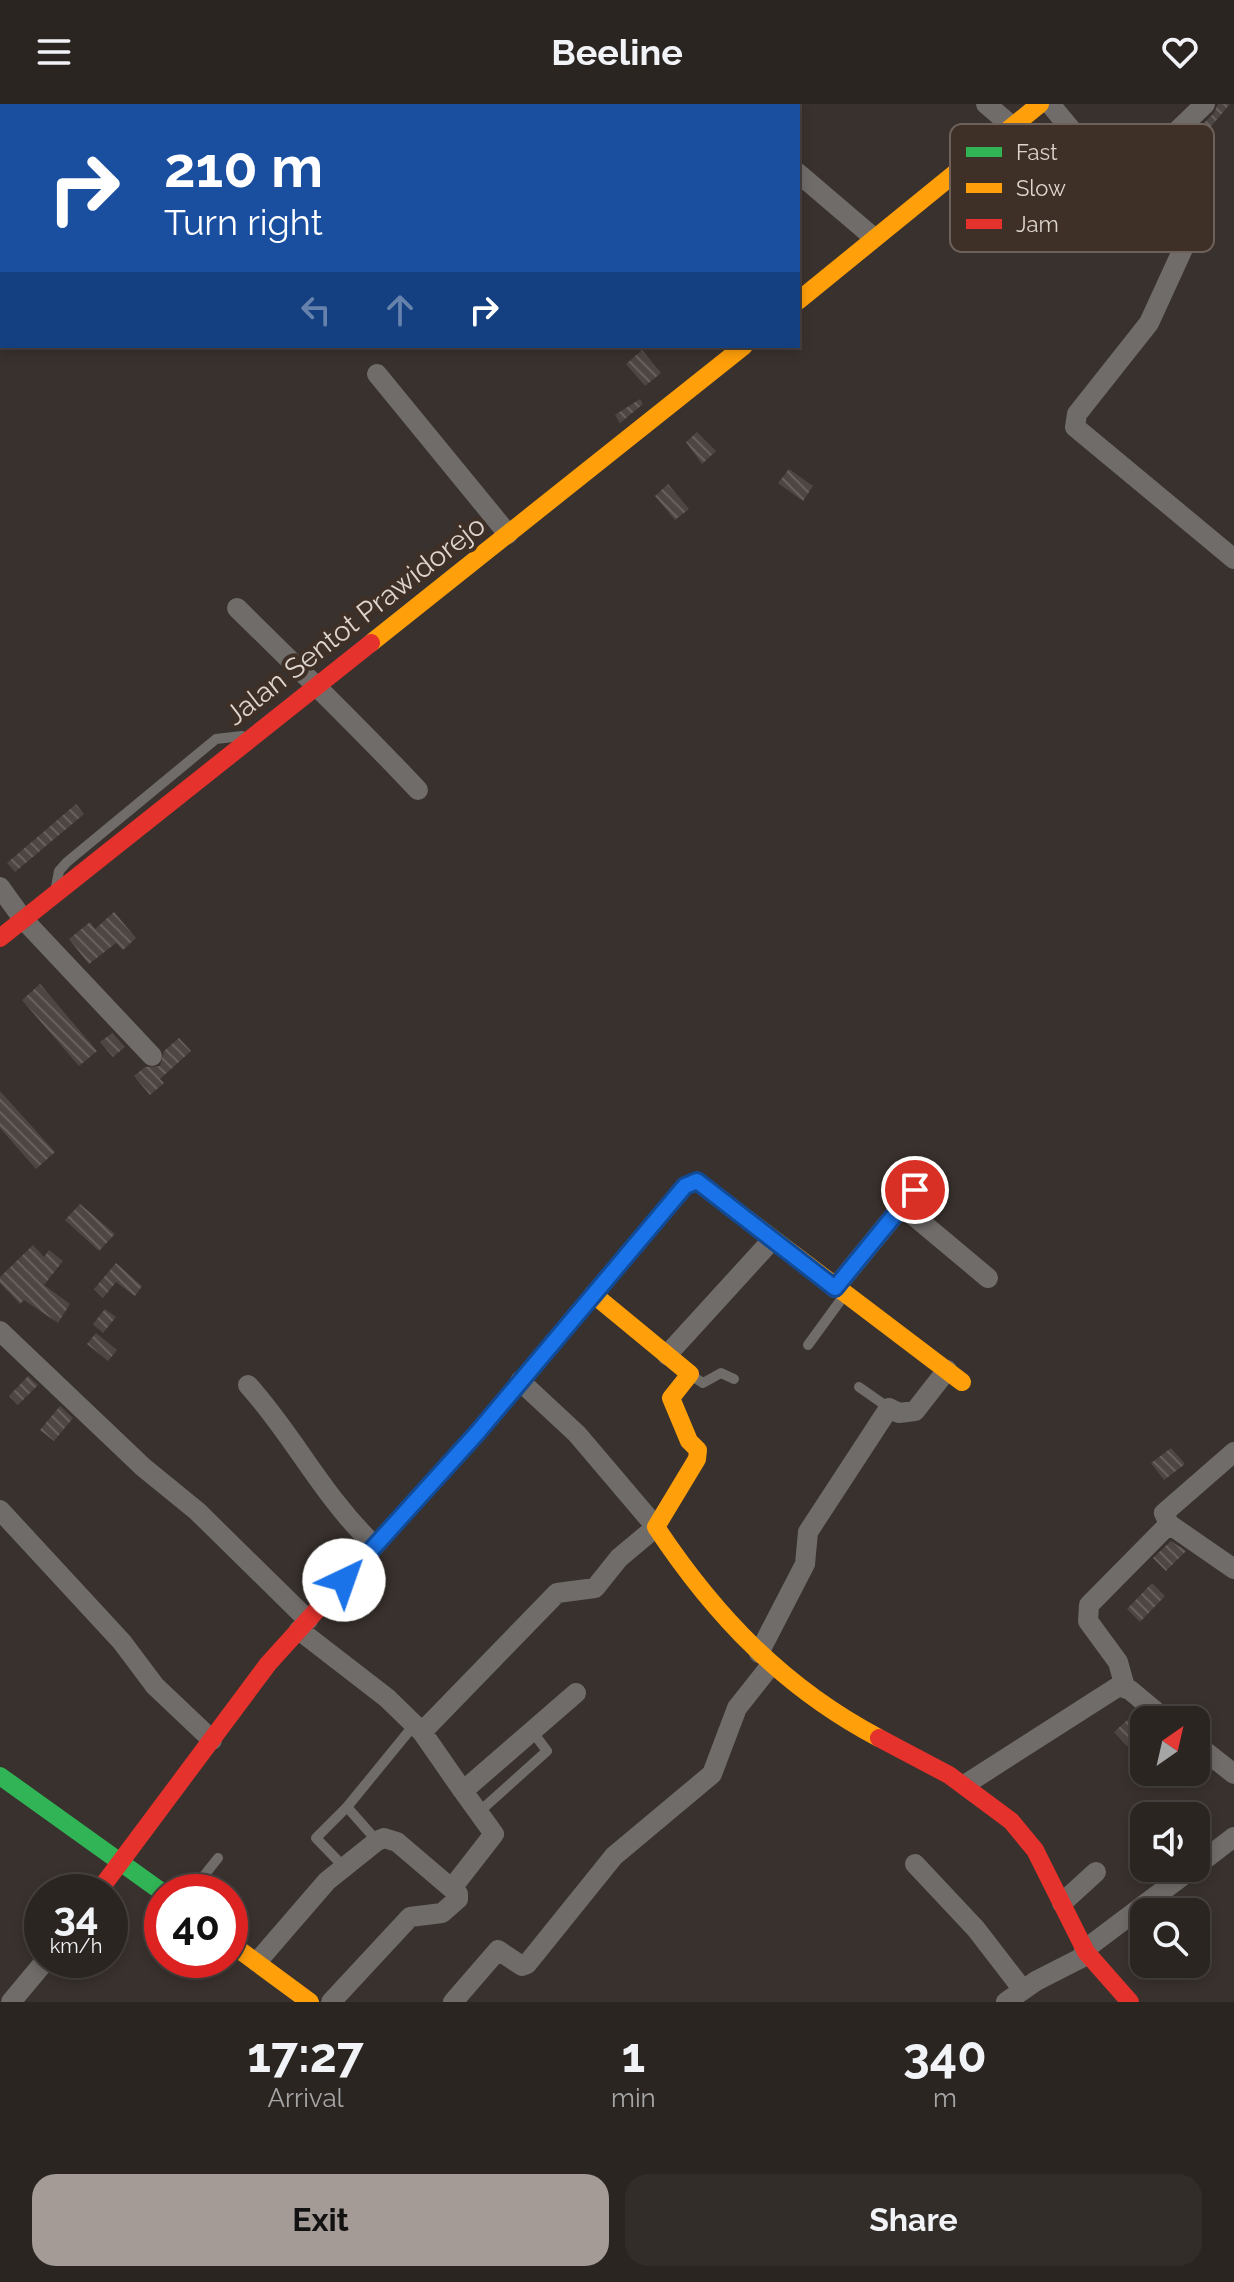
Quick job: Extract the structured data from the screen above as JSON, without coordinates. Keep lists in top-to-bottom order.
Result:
{
  "streets": {
    "street": ["Jalan Sentot Prawidorejo"]
  },
  "legend": ["Fast", "Slow", "Jam"],
  "north": "top right",
  "page": {
    "header": "Beeline",
    "turn": ["210 m", "Turn right"],
    "speed": "34 km/h",
    "limit": "40",
    "eta": [
      "17:27",
      "Arrival",
      "1",
      "min",
      "340",
      "m"
    ],
    "buttons": ["Exit", "Share"]
  }
}
